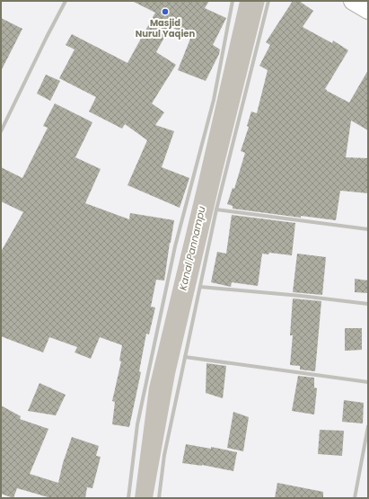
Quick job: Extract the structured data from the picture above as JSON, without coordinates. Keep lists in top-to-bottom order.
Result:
{
  "water": ["Kanal Pannampu"],
  "places": ["Masjid Nurul Yaqien"]
}
